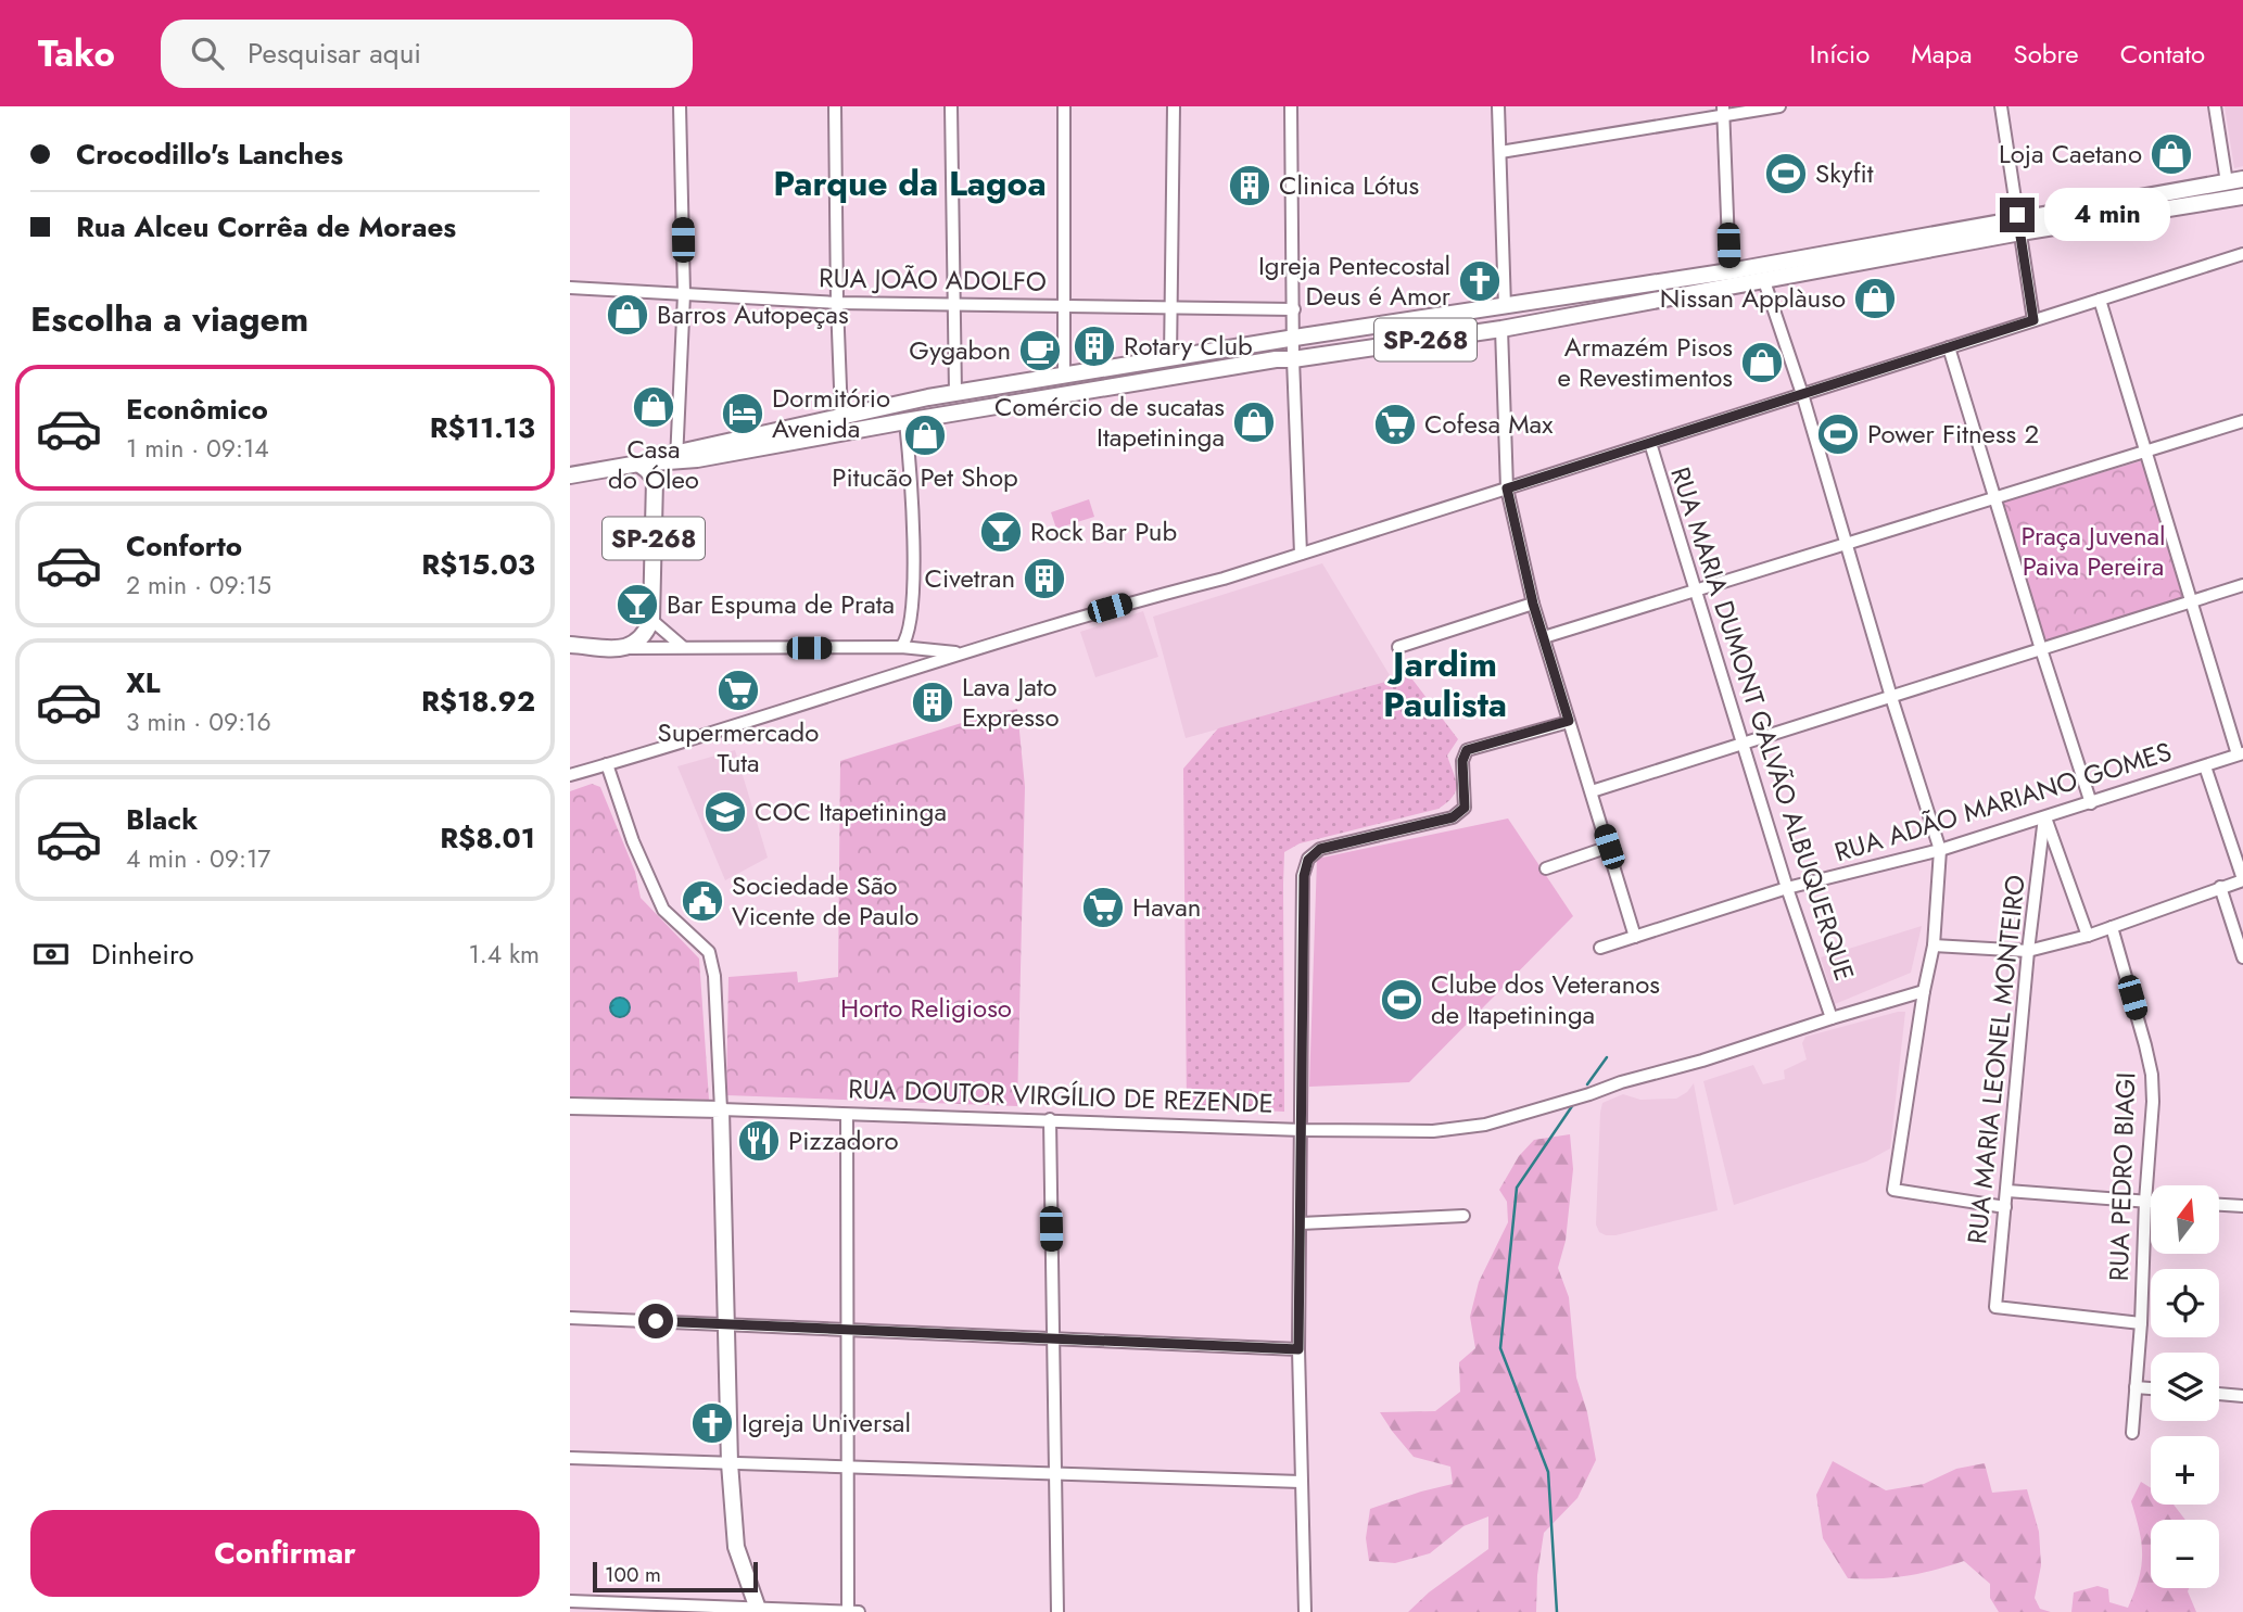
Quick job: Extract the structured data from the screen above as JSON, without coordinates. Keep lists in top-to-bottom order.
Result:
{
  "streets": {
    "main road": ["SP-268", "RUA DOUTOR VIRGÍLIO DE REZENDE"],
    "street": [
      "RUA JOÃO ADOLFO",
      "RUA MARIA DUMONT GALVÃO ALBUQUERQUE",
      "RUA ADÃO MARIANO GOMES",
      "RUA MARIA LEONEL MONTEIRO",
      "RUA PEDRO BIAGI"
    ]
  },
  "crossings": [
    ["RUA MARIA DUMONT GALVÃO ALBUQUERQUE", "RUA ADÃO MARIANO GOMES"],
    ["RUA MARIA DUMONT GALVÃO ALBUQUERQUE", "RUA DOUTOR VIRGÍLIO DE REZENDE"],
    ["RUA ADÃO MARIANO GOMES", "RUA MARIA LEONEL MONTEIRO"],
    ["RUA MARIA LEONEL MONTEIRO", "RUA PEDRO BIAGI"]
  ],
  "districts": ["Parque da Lagoa", "Jardim Paulista"],
  "parks": ["Praça Juvenal Paiva Pereira", "Horto Religioso"],
  "places": {
    "shop": [
      "Loja Caetano",
      "Nissan Applàuso",
      "Barros Autopeças",
      "Armazém Pisos e Revestimentos",
      "Casa do Óleo",
      "Comércio de sucatas Itapetininga",
      "Pitucão Pet Shop"
    ],
    "sports": ["Skyfit", "Power Fitness 2", "Clube dos Veteranos de Itapetininga"],
    "building": [
      "Clinica Lótus",
      "Rotary Club",
      "Civetran",
      "Lava Jato Expresso"
    ],
    "church": ["Igreja Pentecostal Deus é Amor", "Igreja Universal"],
    "cafe": ["Gygabon"],
    "hotel": ["Dormitório Avenida"],
    "supermarket": ["Cofesa Max", "Supermercado Tuta", "Havan"],
    "bar": ["Rock Bar Pub", "Bar Espuma de Prata"],
    "school or university": ["COC Itapetininga"],
    "public building": ["Sociedade São Vicente de Paulo"],
    "restaurant": ["Pizzadoro"]
  },
  "scale_bar": "100 m",
  "north": "top",
  "page": {
    "header": "Tako",
    "search": "Pesquisar aqui",
    "nav": [
      "Início",
      "Mapa",
      "Sobre",
      "Contato"
    ],
    "banner": ["Crocodillo's Lanches", "Rua Alceu Corrêa de Moraes"],
    "bubble": "4 min",
    "heading": "Escolha a viagem",
    "list": [
      {
        "name": "Econômico",
        "note": "1 min · 09:14",
        "value": "R$11.13"
      },
      {
        "name": "Conforto",
        "note": "2 min · 09:15",
        "value": "R$15.03"
      },
      {
        "name": "XL",
        "note": "3 min · 09:16",
        "value": "R$18.92"
      },
      {
        "name": "Black",
        "note": "4 min · 09:17",
        "value": "R$8.01"
      }
    ],
    "pay": ["Dinheiro", "1.4 km"],
    "map_buttons": ["+", "−"],
    "buttons": "Confirmar",
    "scale": "100 m"
  }
}
